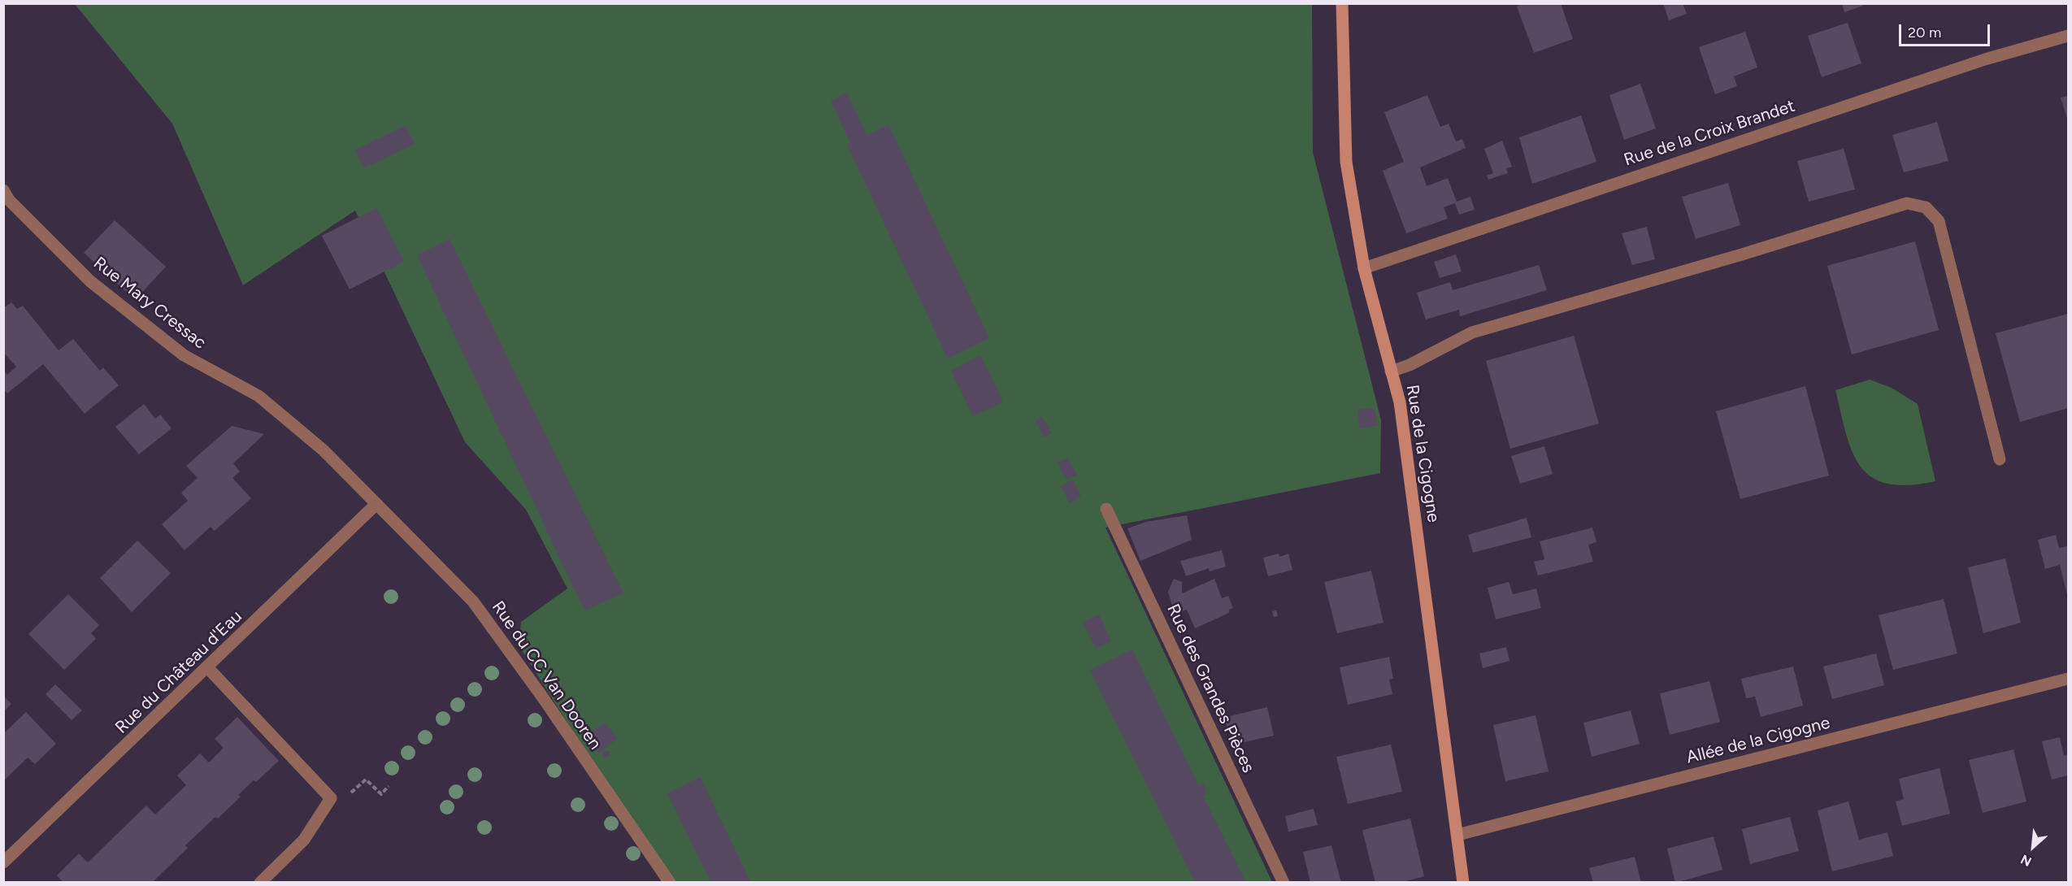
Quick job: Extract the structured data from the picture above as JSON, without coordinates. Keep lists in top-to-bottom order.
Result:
{
  "streets": {
    "street": [
      "Rue de la Croix Brandet",
      "Rue Mary Cressac",
      "Rue de la Cigogne",
      "Rue du Château d'Eau",
      "Rue du CC Van Dooren",
      "Rue des Grandes Pièces",
      "Allée de la Cigogne"
    ]
  },
  "crossings": [
    ["Rue de la Croix Brandet", "Rue de la Cigogne"],
    ["Rue Mary Cressac", "Rue du Château d'Eau"],
    ["Rue Mary Cressac", "Rue du CC Van Dooren"],
    ["Rue de la Cigogne", "Allée de la Cigogne"],
    ["Rue du Château d'Eau", "Rue du CC Van Dooren"]
  ],
  "scale_bar": "20 m",
  "north": "bottom left"
}
